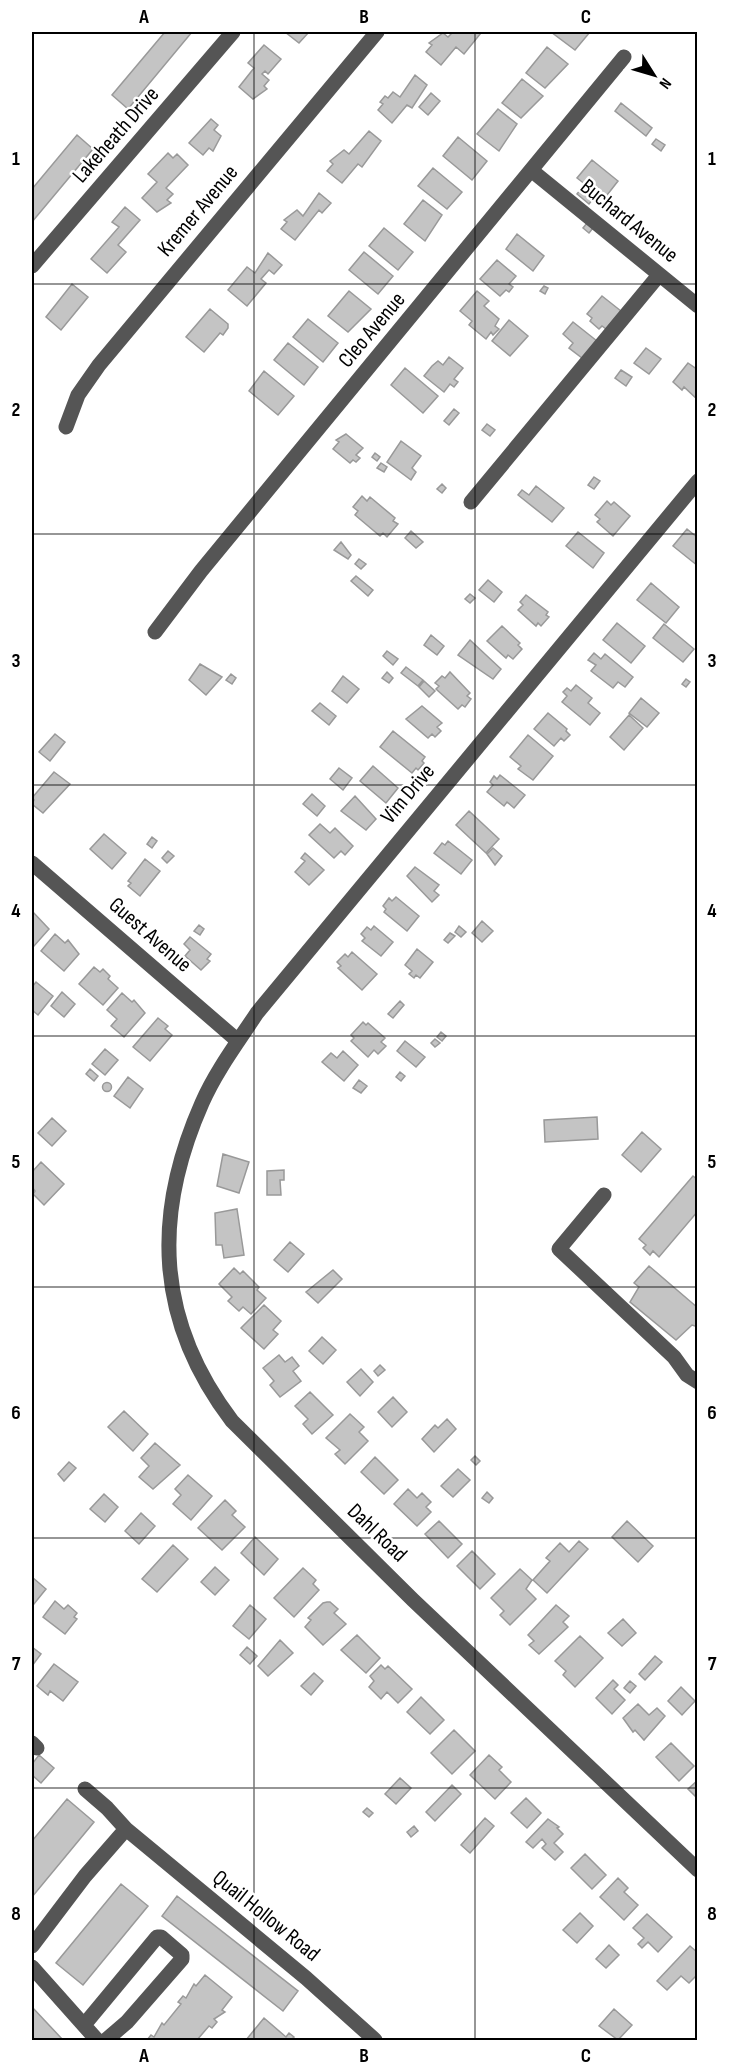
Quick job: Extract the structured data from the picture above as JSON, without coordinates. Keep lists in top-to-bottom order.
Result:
{
  "streets": {
    "street": [
      "Lakeheath Drive",
      "Kremer Avenue",
      "Buchard Avenue",
      "Cleo Avenue",
      "Vim Drive",
      "Guest Avenue",
      "Dahl Road",
      "Quail Hollow Road"
    ]
  },
  "crossings": [
    ["Buchard Avenue", "Cleo Avenue"],
    ["Vim Drive", "Guest Avenue"],
    ["Vim Drive", "Dahl Road"]
  ],
  "north": "bottom right",
  "grid": {
    "columns": ["A", "B", "C"],
    "rows": [
      "1",
      "2",
      "3",
      "4",
      "5",
      "6",
      "7",
      "8"
    ]
  }
}
